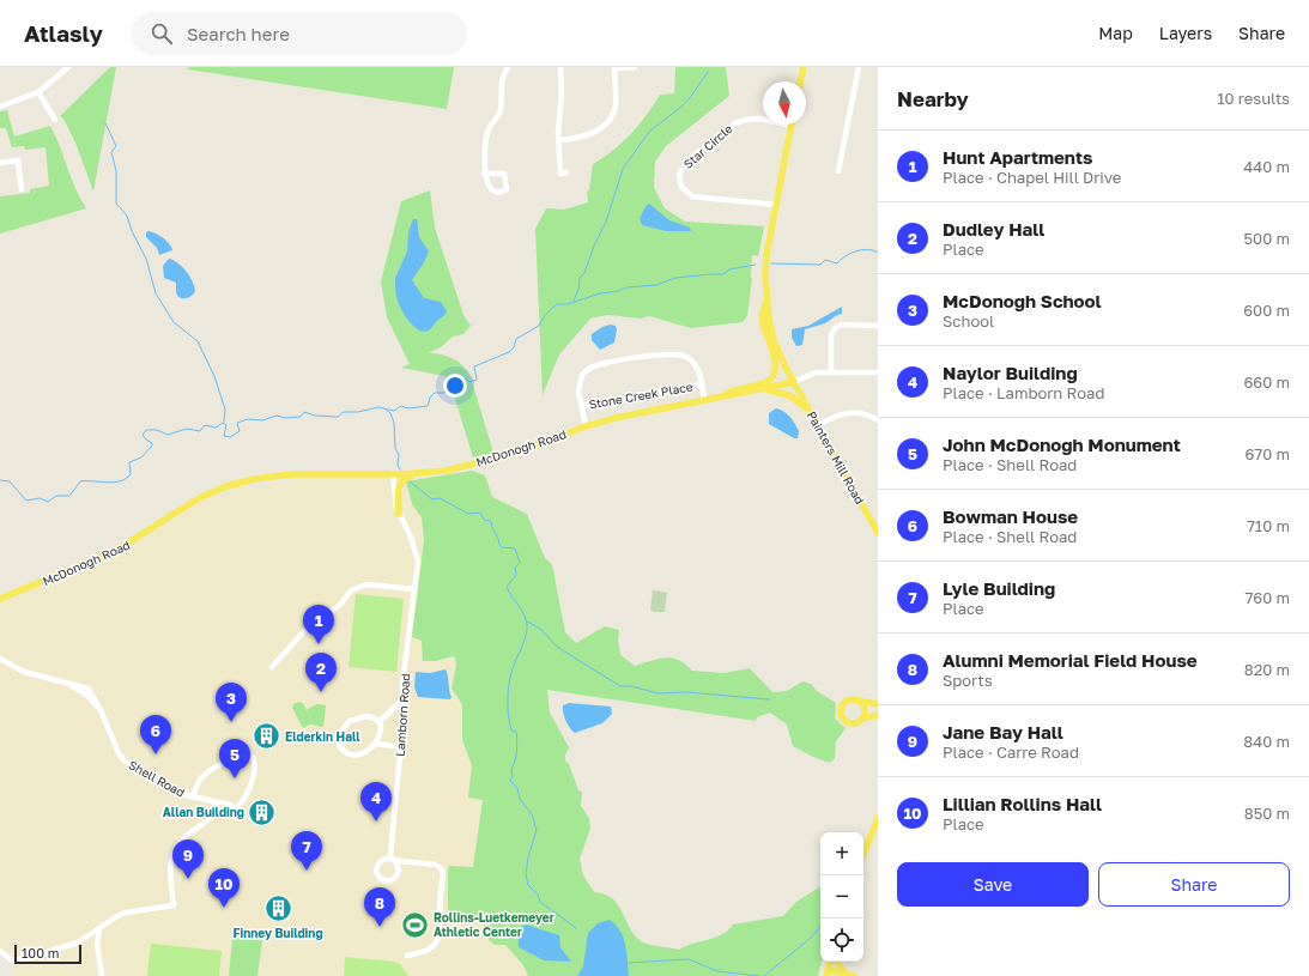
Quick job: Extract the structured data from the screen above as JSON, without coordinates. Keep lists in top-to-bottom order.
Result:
{
  "streets": {
    "main road": ["McDonogh Road", "Painters Mill Road"],
    "street": [
      "Star Circle",
      "Stone Creek Place",
      "Lamborn Road",
      "Shell Road"
    ]
  },
  "crossings": [
    ["McDonogh Road", "Painters Mill Road"],
    ["McDonogh Road", "Lamborn Road"]
  ],
  "places": {
    "building": ["Elderkin Hall", "Allan Building", "Finney Building"],
    "sports": ["Rollins-Luetkemeyer Athletic Center"]
  },
  "scale_bar": "100 m",
  "north": "bottom",
  "page": {
    "header": "Atlasly",
    "search": "Search here",
    "nav": ["Map", "Layers", "Share"],
    "heading": ["Nearby", "10 results"],
    "list": [
      {
        "mark": "1",
        "name": "Hunt Apartments",
        "note": "Place · Chapel Hill Drive",
        "value": "440 m"
      },
      {
        "mark": "2",
        "name": "Dudley Hall",
        "note": "Place",
        "value": "500 m"
      },
      {
        "mark": "3",
        "name": "McDonogh School",
        "note": "School",
        "value": "600 m"
      },
      {
        "mark": "4",
        "name": "Naylor Building",
        "note": "Place · Lamborn Road",
        "value": "660 m"
      },
      {
        "mark": "5",
        "name": "John McDonogh Monument",
        "note": "Place · Shell Road",
        "value": "670 m"
      },
      {
        "mark": "6",
        "name": "Bowman House",
        "note": "Place · Shell Road",
        "value": "710 m"
      },
      {
        "mark": "7",
        "name": "Lyle Building",
        "note": "Place",
        "value": "760 m"
      },
      {
        "mark": "8",
        "name": "Alumni Memorial Field House",
        "note": "Sports",
        "value": "820 m"
      },
      {
        "mark": "9",
        "name": "Jane Bay Hall",
        "note": "Place · Carre Road",
        "value": "840 m"
      },
      {
        "mark": "10",
        "name": "Lillian Rollins Hall",
        "note": "Place",
        "value": "850 m"
      }
    ],
    "pins": [
      "1",
      "2",
      "3",
      "6",
      "5",
      "4",
      "7",
      "9",
      "10",
      "8"
    ],
    "map_buttons": ["+", "−"],
    "buttons": ["Save", "Share"],
    "scale": "100 m"
  }
}
